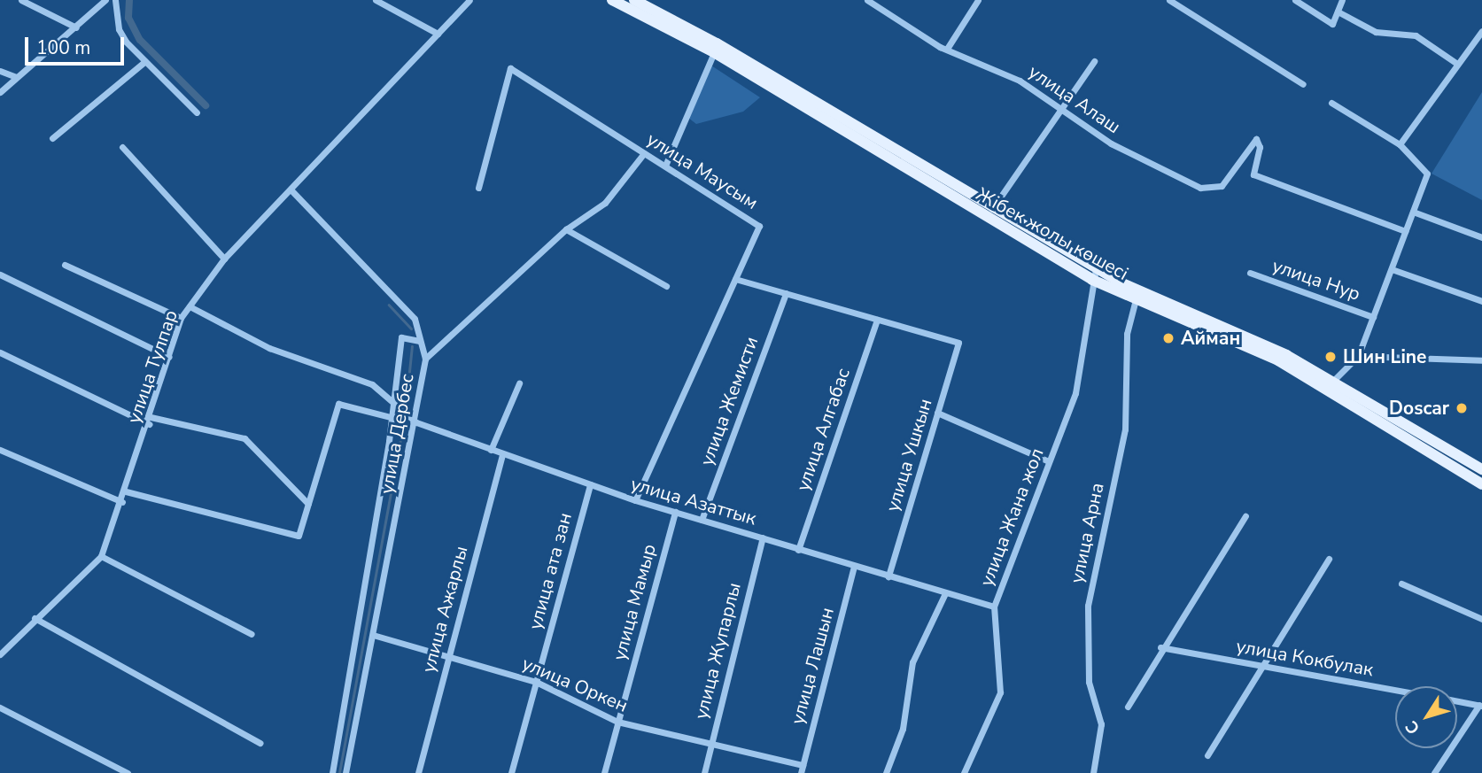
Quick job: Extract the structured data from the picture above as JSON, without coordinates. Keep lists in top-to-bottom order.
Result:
{
  "streets": {
    "main road": ["Жібек жолы көшесі"],
    "street": [
      "улица Алаш",
      "улица Маусым",
      "улица Нур",
      "улица Тулпар",
      "улица Жемисти",
      "улица Алгабас",
      "улица Дербес",
      "улица Ушкын",
      "улица Азаттык",
      "улица Жана жол",
      "улица Арна",
      "улица ата зан",
      "улица Мамыр",
      "улица Ажарлы",
      "улица Жупарлы",
      "улица Кокбулак",
      "улица Лашын",
      "улица Оркен"
    ]
  },
  "crossings": [
    ["улица Маусым", "улица Дербес"],
    ["улица Маусым", "улица Азаттык"],
    ["Жібек жолы көшесі", "улица Жана жол"],
    ["Жібек жолы көшесі", "улица Арна"],
    ["улица Тулпар", "улица Азаттык"],
    ["улица Жемисти", "улица Азаттык"],
    ["улица Алгабас", "улица Ушкын"],
    ["улица Алгабас", "улица Азаттык"],
    ["улица Дербес", "улица Азаттык"],
    ["улица Дербес", "улица Оркен"],
    ["улица Ушкын", "улица Азаттык"],
    ["улица Азаттык", "улица Жана жол"],
    ["улица Азаттык", "улица ата зан"],
    ["улица Азаттык", "улица Мамыр"],
    ["улица Азаттык", "улица Ажарлы"],
    ["улица Азаттык", "улица Жупарлы"],
    ["улица Азаттык", "улица Лашын"],
    ["улица ата зан", "улица Оркен"],
    ["улица Мамыр", "улица Оркен"],
    ["улица Ажарлы", "улица Оркен"],
    ["улица Жупарлы", "улица Оркен"],
    ["улица Лашын", "улица Оркен"]
  ],
  "places": ["Айман", "Шин Line", "Doscar"],
  "scale_bar": "100 m",
  "north": "bottom left"
}
